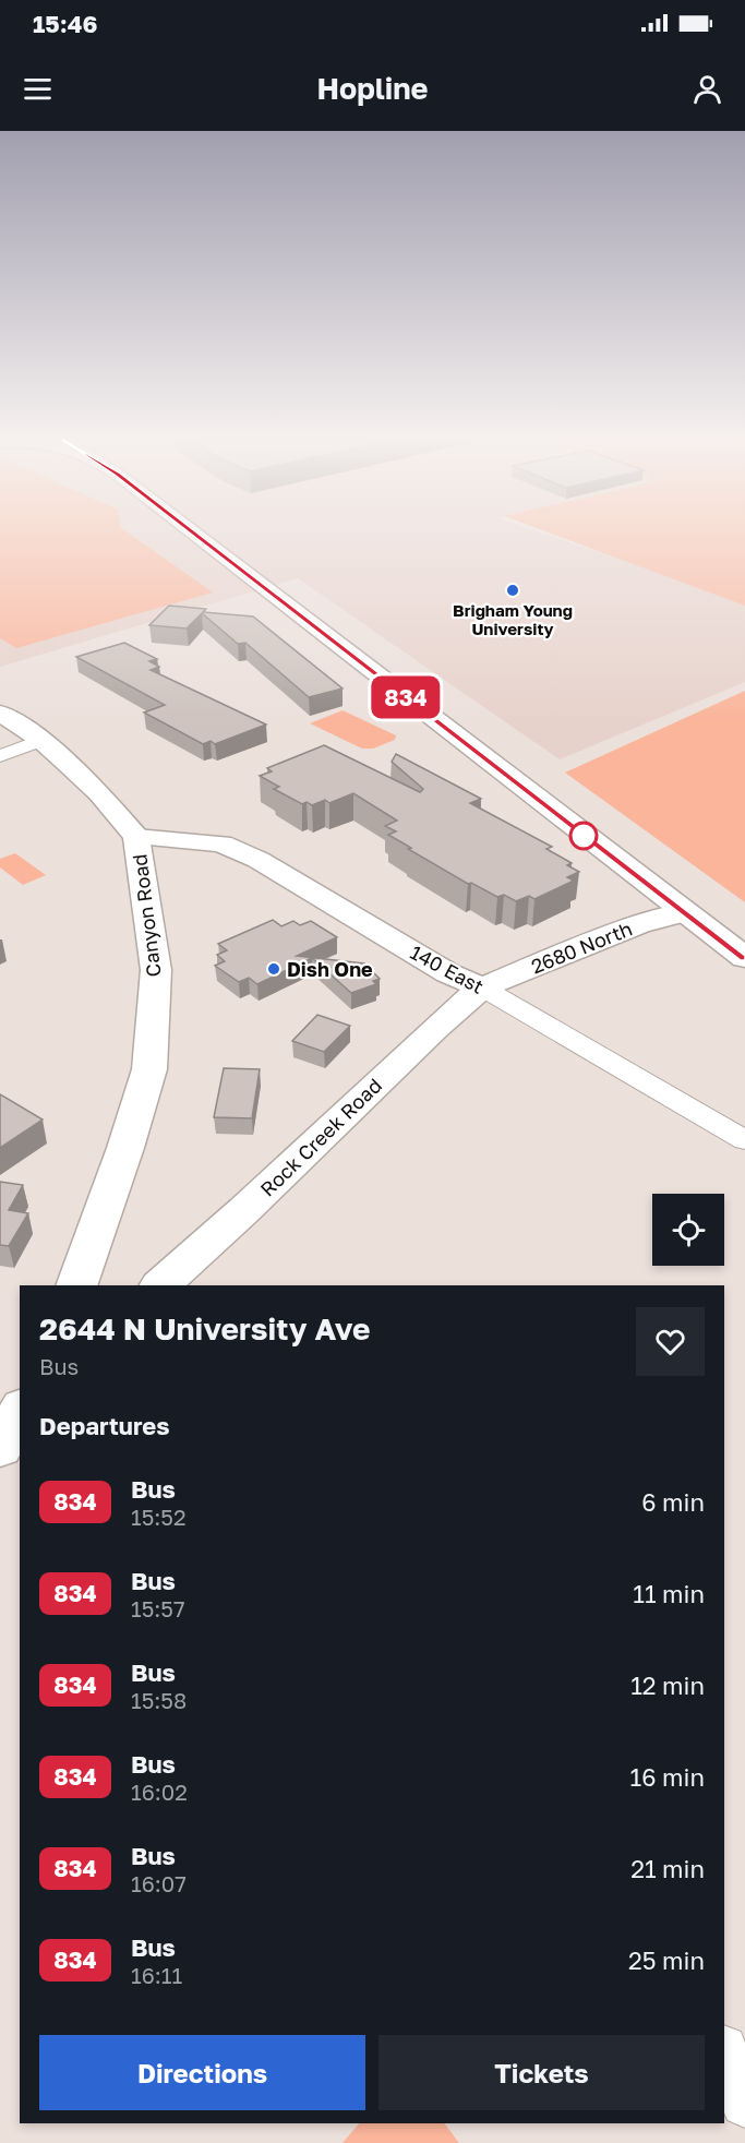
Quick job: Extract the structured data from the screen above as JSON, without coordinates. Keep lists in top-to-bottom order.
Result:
{
  "streets": {
    "main road": [
      "Canyon Road",
      "2680 North",
      "140 East",
      "Rock Creek Road"
    ]
  },
  "crossings": [
    ["Canyon Road", "140 East"],
    ["2680 North", "140 East"],
    ["2680 North", "Rock Creek Road"],
    ["140 East", "Rock Creek Road"]
  ],
  "places": ["Brigham Young University", "Dish One"],
  "lines": ["bus line 834"],
  "page": {
    "status": "15:46",
    "header": "Hopline",
    "on_map": "834",
    "heading": [
      ["2644 N University Ave", "Bus"],
      "Departures"
    ],
    "list": [
      {
        "mark": "834",
        "name": "Bus",
        "note": "15:52",
        "value": "6 min"
      },
      {
        "mark": "834",
        "name": "Bus",
        "note": "15:57",
        "value": "11 min"
      },
      {
        "mark": "834",
        "name": "Bus",
        "note": "15:58",
        "value": "12 min"
      },
      {
        "mark": "834",
        "name": "Bus",
        "note": "16:02",
        "value": "16 min"
      },
      {
        "mark": "834",
        "name": "Bus",
        "note": "16:07",
        "value": "21 min"
      },
      {
        "mark": "834",
        "name": "Bus",
        "note": "16:11",
        "value": "25 min"
      }
    ],
    "buttons": ["Directions", "Tickets"]
  }
}
